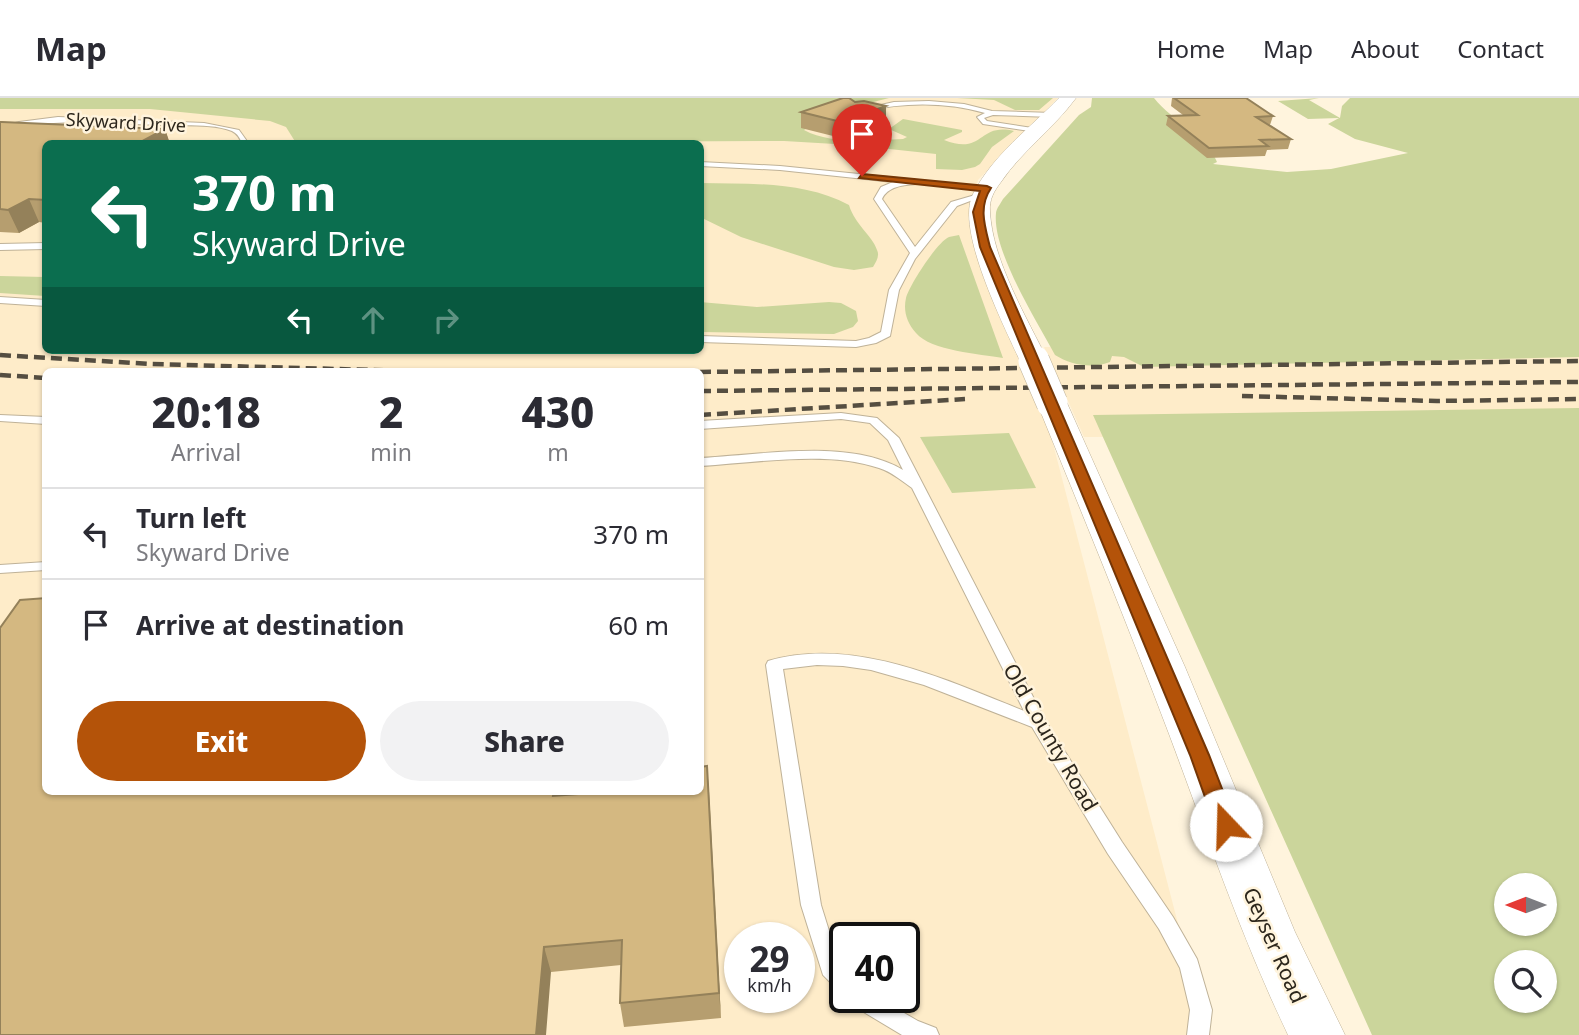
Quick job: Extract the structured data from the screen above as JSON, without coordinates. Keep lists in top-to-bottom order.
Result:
{
  "streets": {
    "street": ["Geyser Road"],
    "lane": ["Skyward Drive", "Old County Road"]
  },
  "north": "left",
  "page": {
    "header": "Map",
    "nav": [
      "Home",
      "Map",
      "About",
      "Contact"
    ],
    "turn": ["370 m", "Skyward Drive"],
    "eta": [
      "20:18",
      "Arrival",
      "2",
      "min",
      "430",
      "m"
    ],
    "list": [
      {
        "name": "Turn left",
        "note": "Skyward Drive",
        "value": "370 m"
      },
      {
        "name": "Arrive at destination",
        "value": "60 m"
      }
    ],
    "buttons": ["Exit", "Share"],
    "speed": "29 km/h",
    "limit": "40"
  }
}
